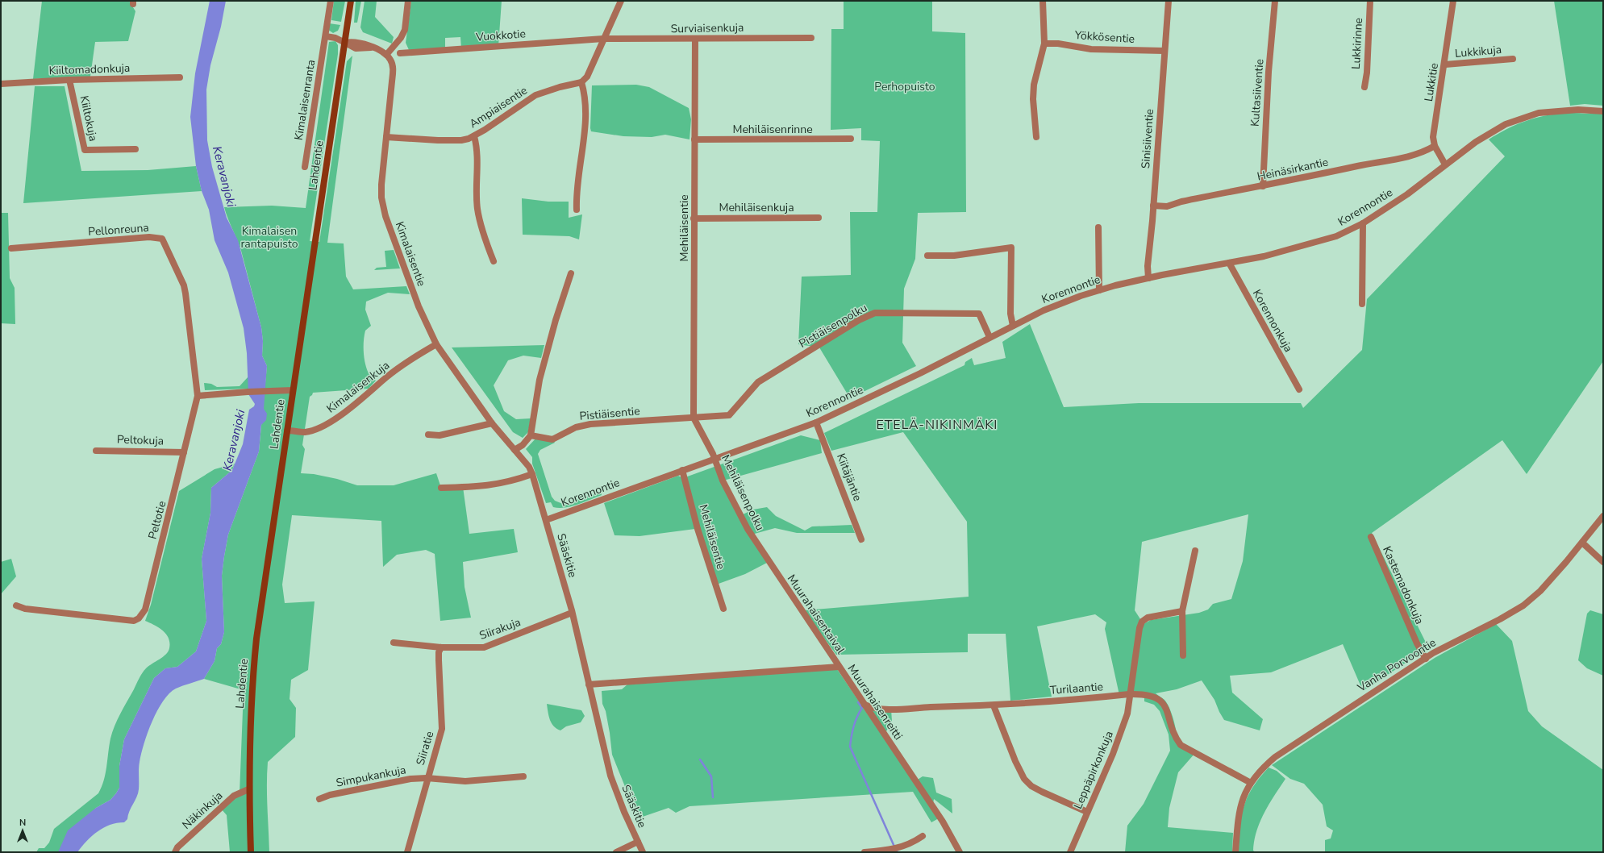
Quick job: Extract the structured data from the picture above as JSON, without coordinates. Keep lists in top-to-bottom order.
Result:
{
  "streets": {
    "main road": ["Lahdentie"],
    "street": [
      "Surviaisenkuja",
      "Vuokkotie",
      "Yökkösentie",
      "Lukkirinne",
      "Lukkikuja",
      "Kiiltomadonkuja",
      "Lukkitie",
      "Kultasiiventie",
      "Kimalaisenranta",
      "Ampiaisentie",
      "Kiiltokuja",
      "Mehiläisenrinne",
      "Sinisiiventie",
      "Heinäsirkantie",
      "Mehiläisenkuja",
      "Korennontie",
      "Mehiläisentie",
      "Pellonreuna",
      "Kimalaisentie",
      "Korennonkuja",
      "Pistiäisenpolku",
      "Kimalaisenkuja",
      "Pistiäisentie",
      "Peltokuja",
      "Kiitäjäntie",
      "Mehiläisenpolku",
      "Peltotie",
      "Sääskitie",
      "Kastemadonkuja",
      "Muurahaisentaival",
      "Siirakuja",
      "Vanha Porvoontie",
      "Turilaantie",
      "Muurahaisenreitti",
      "Siiratie",
      "Leppäpirkonkuja",
      "Simpukankuja",
      "Näkinkuja"
    ]
  },
  "crossings": [
    ["Surviaisenkuja", "Vuokkotie"],
    ["Surviaisenkuja", "Mehiläisentie"],
    ["Yökkösentie", "Sinisiiventie"],
    ["Lukkikuja", "Lukkitie"],
    ["Kiiltomadonkuja", "Kiiltokuja"],
    ["Lukkitie", "Heinäsirkantie"],
    ["Lukkitie", "Korennontie"],
    ["Kultasiiventie", "Heinäsirkantie"],
    ["Ampiaisentie", "Kimalaisentie"],
    ["Mehiläisenrinne", "Mehiläisentie"],
    ["Sinisiiventie", "Heinäsirkantie"],
    ["Sinisiiventie", "Korennontie"],
    ["Lahdentie", "Kimalaisenkuja"],
    ["Lahdentie", "Näkinkuja"],
    ["Mehiläisenkuja", "Mehiläisentie"],
    ["Korennontie", "Mehiläisentie"],
    ["Korennontie", "Korennonkuja"],
    ["Korennontie", "Pistiäisenpolku"],
    ["Korennontie", "Kiitäjäntie"],
    ["Korennontie", "Mehiläisenpolku"],
    ["Korennontie", "Sääskitie"],
    ["Mehiläisentie", "Pistiäisenpolku"],
    ["Mehiläisentie", "Pistiäisentie"],
    ["Mehiläisentie", "Mehiläisenpolku"],
    ["Pellonreuna", "Peltotie"],
    ["Kimalaisentie", "Kimalaisenkuja"],
    ["Kimalaisentie", "Sääskitie"],
    ["Pistiäisenpolku", "Pistiäisentie"],
    ["Pistiäisenpolku", "Mehiläisenpolku"],
    ["Pistiäisentie", "Mehiläisenpolku"],
    ["Peltokuja", "Peltotie"],
    ["Mehiläisenpolku", "Muurahaisentaival"],
    ["Sääskitie", "Siirakuja"],
    ["Sääskitie", "Muurahaisenreitti"],
    ["Kastemadonkuja", "Vanha Porvoontie"],
    ["Muurahaisentaival", "Muurahaisenreitti"],
    ["Siirakuja", "Siiratie"],
    ["Vanha Porvoontie", "Turilaantie"],
    ["Turilaantie", "Muurahaisenreitti"],
    ["Turilaantie", "Leppäpirkonkuja"],
    ["Siiratie", "Simpukankuja"]
  ],
  "districts": ["ETELÄ-NIKINMÄKI"],
  "water": ["Keravanjoki"],
  "parks": ["Perhopuisto", "Kimalaisen rantapuisto"],
  "north": "top"
}
